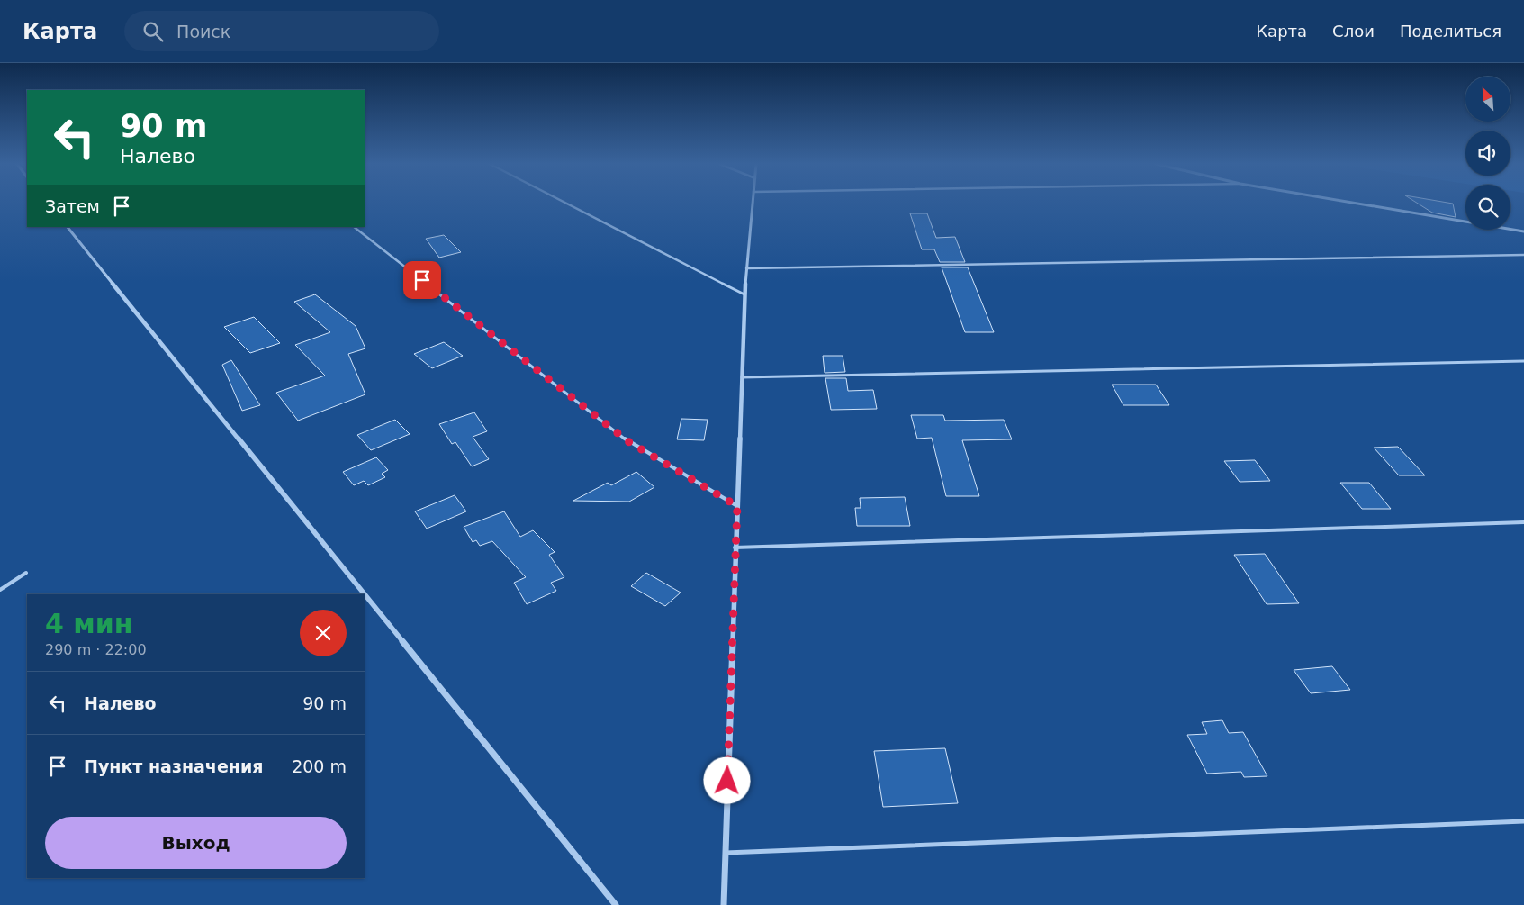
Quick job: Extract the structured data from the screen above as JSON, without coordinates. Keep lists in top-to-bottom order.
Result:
{
  "north": "top left",
  "page": {
    "header": "Карта",
    "search": "Поиск",
    "nav": ["Карта", "Слои", "Поделиться"],
    "turn": ["90 m", "Налево"],
    "then": "Затем",
    "heading": ["4 мин", "290 m · 22:00"],
    "list": [
      {
        "name": "Налево",
        "value": "90 m"
      },
      {
        "name": "Пункт назначения",
        "value": "200 m"
      }
    ],
    "buttons": "Выход"
  }
}
